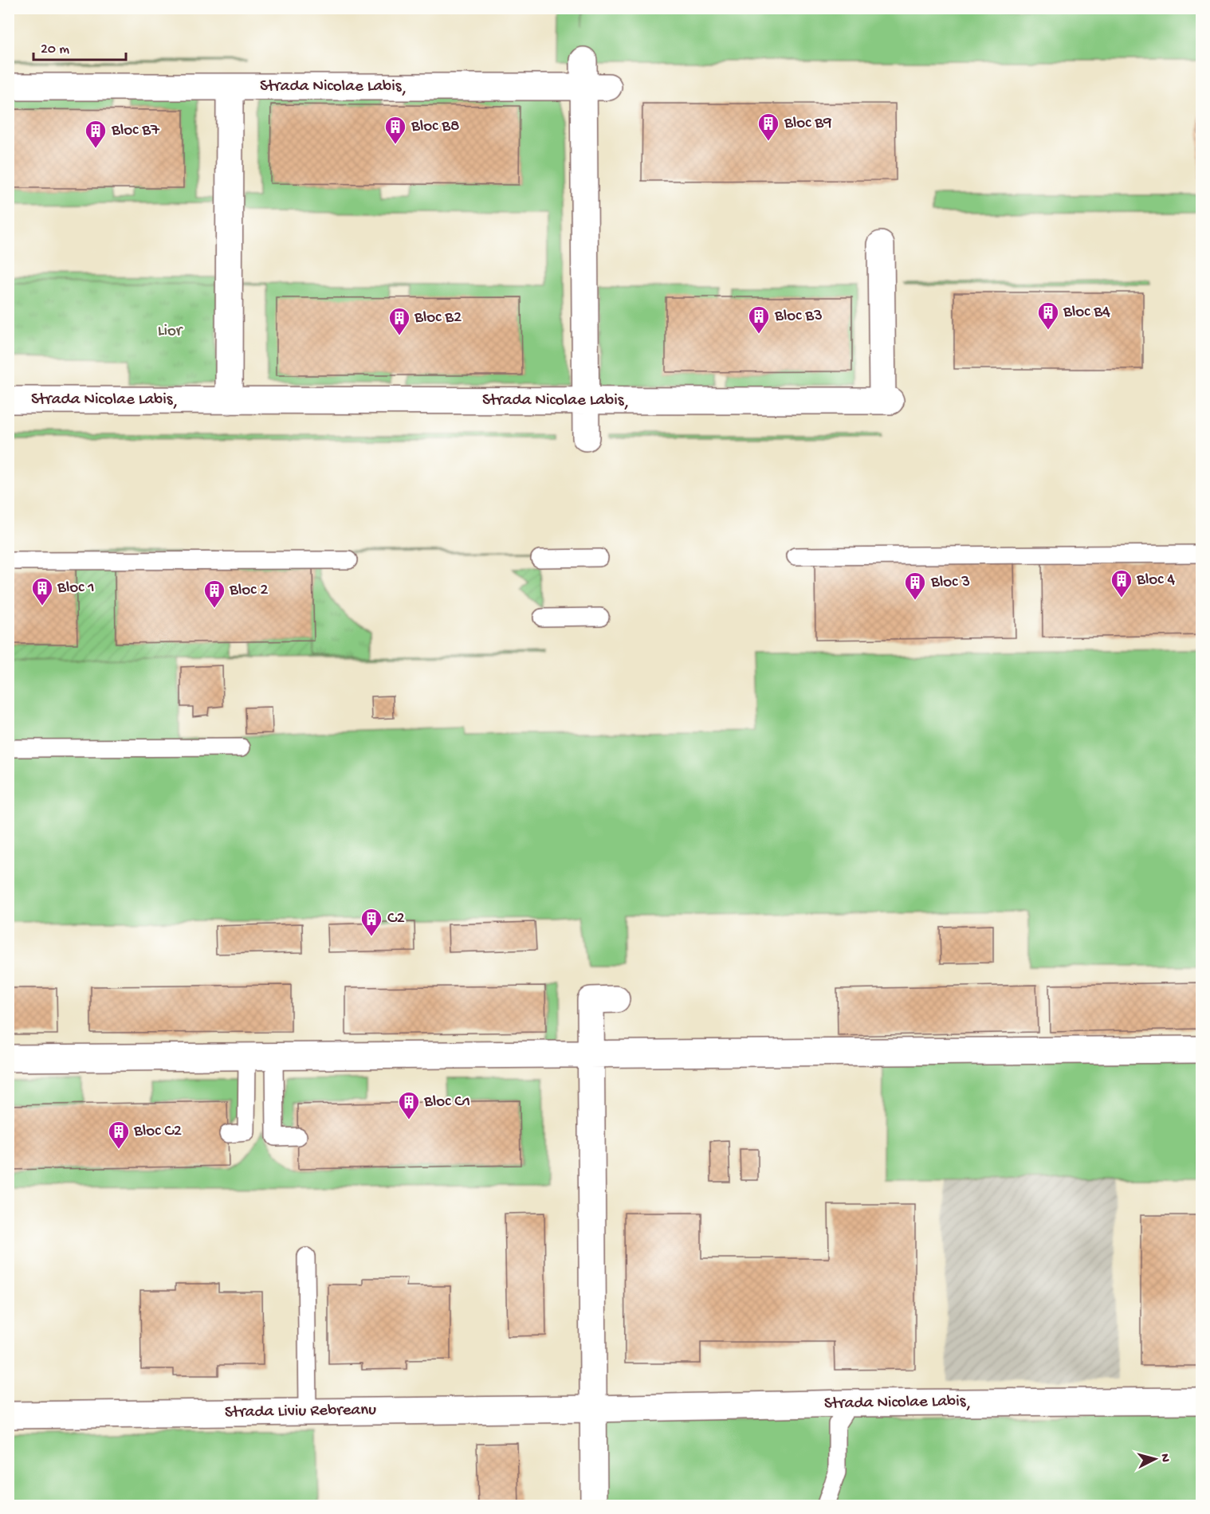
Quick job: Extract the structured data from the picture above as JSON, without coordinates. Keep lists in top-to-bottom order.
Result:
{
  "streets": {
    "street": ["Strada Nicolae Labiș", "Strada Liviu Rebreanu"]
  },
  "crossings": [
    ["Strada Nicolae Labiș", "Strada Liviu Rebreanu"]
  ],
  "parks": ["Lior"],
  "places": {
    "building": [
      "Bloc B9",
      "Bloc B8",
      "Bloc B7",
      "Bloc B4",
      "Bloc B3",
      "Bloc B2",
      "Bloc 4",
      "Bloc 3",
      "Bloc 1",
      "Bloc 2",
      "C2",
      "Bloc C1",
      "Bloc C2"
    ]
  },
  "scale_bar": "20 m",
  "north": "right"
}
